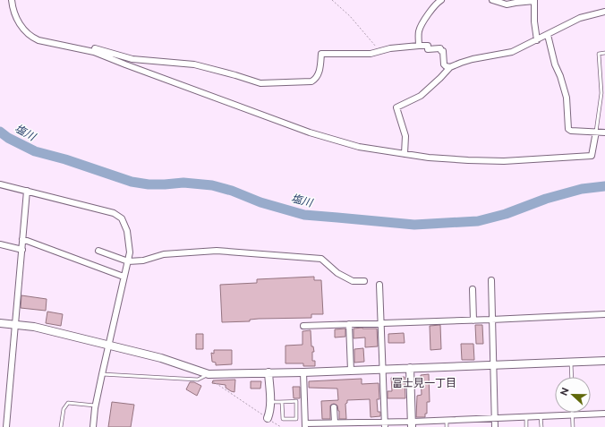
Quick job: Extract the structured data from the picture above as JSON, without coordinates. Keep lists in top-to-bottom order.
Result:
{
  "districts": ["富士見一丁目"],
  "water": ["塩川"],
  "north": "left"
}
